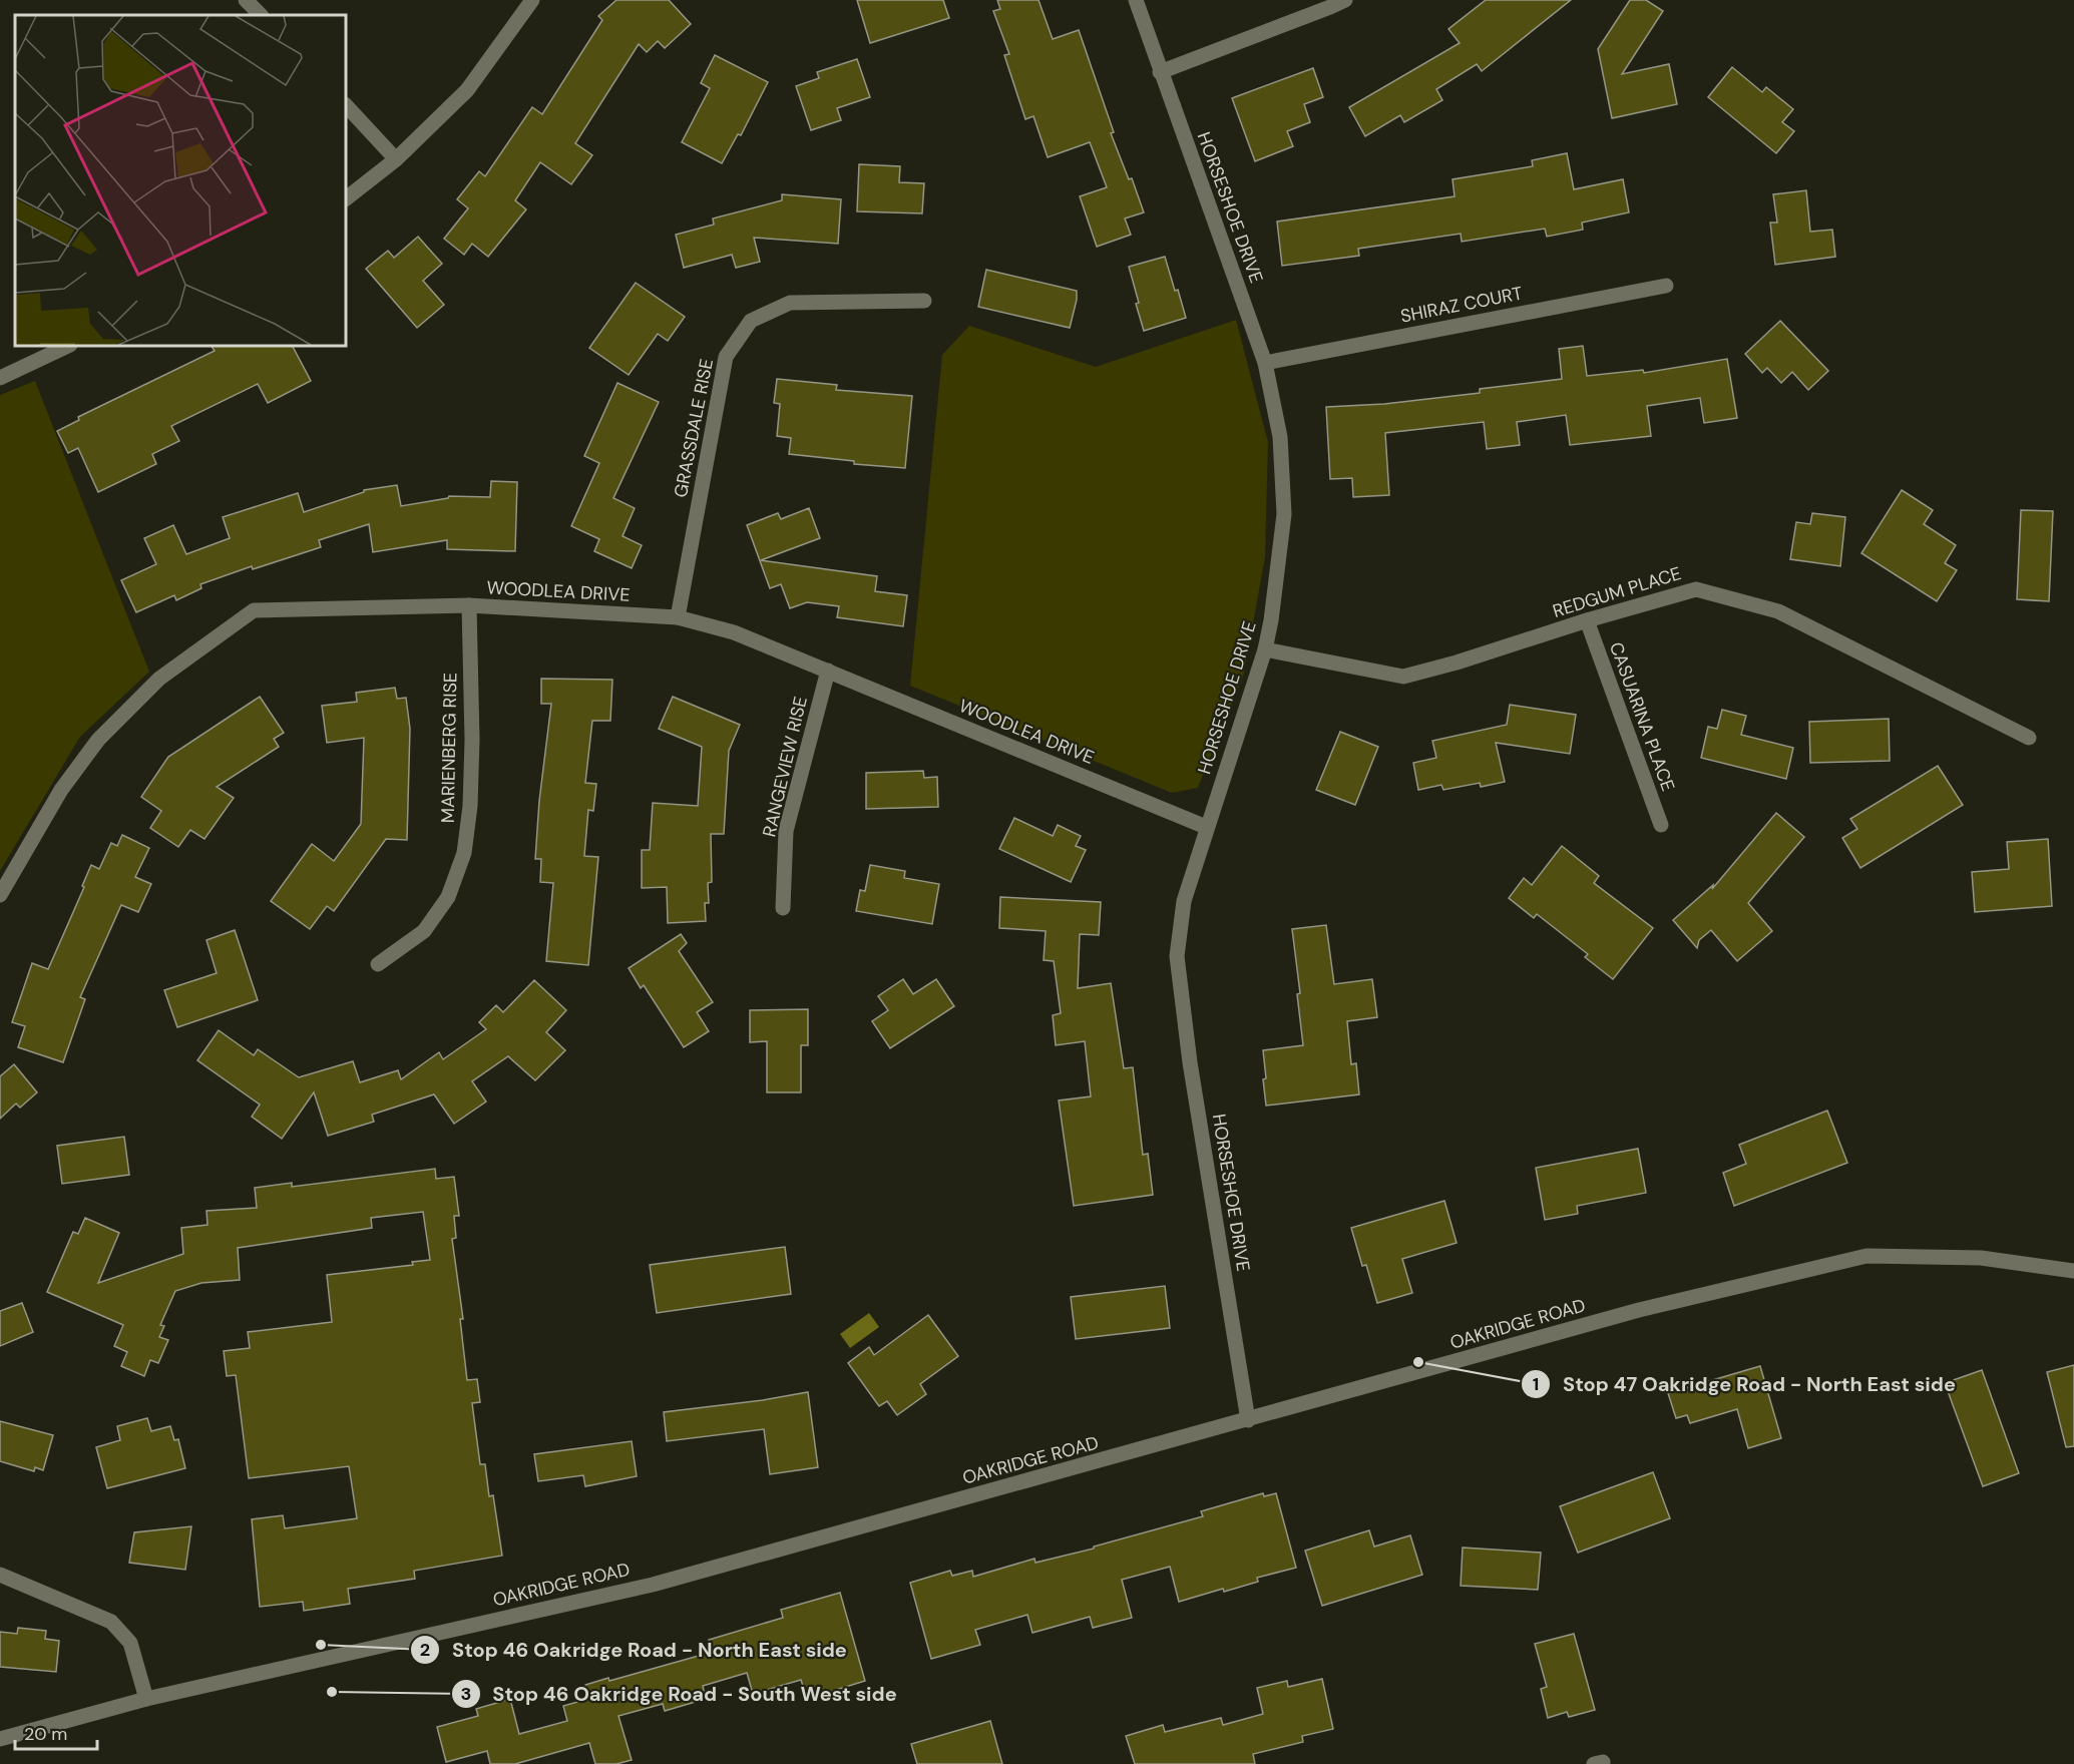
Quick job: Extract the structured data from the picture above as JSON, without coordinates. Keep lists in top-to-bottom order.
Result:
{
  "streets": {
    "street": [
      "HORSESHOE DRIVE",
      "SHIRAZ COURT",
      "GRASSDALE RISE",
      "WOODLEA DRIVE",
      "REDGUM PLACE",
      "CASUARINA PLACE",
      "MARIENBERG RISE",
      "RANGEVIEW RISE",
      "OAKRIDGE ROAD"
    ]
  },
  "crossings": [
    ["HORSESHOE DRIVE", "SHIRAZ COURT"],
    ["HORSESHOE DRIVE", "WOODLEA DRIVE"],
    ["HORSESHOE DRIVE", "REDGUM PLACE"],
    ["HORSESHOE DRIVE", "OAKRIDGE ROAD"],
    ["GRASSDALE RISE", "WOODLEA DRIVE"],
    ["WOODLEA DRIVE", "MARIENBERG RISE"],
    ["WOODLEA DRIVE", "RANGEVIEW RISE"],
    ["REDGUM PLACE", "CASUARINA PLACE"]
  ],
  "places": ["Stop 47 Oakridge Road - North East side", "Stop 46 Oakridge Road - North East side", "Stop 46 Oakridge Road - South West side"],
  "scale_bar": "20 m"
}
